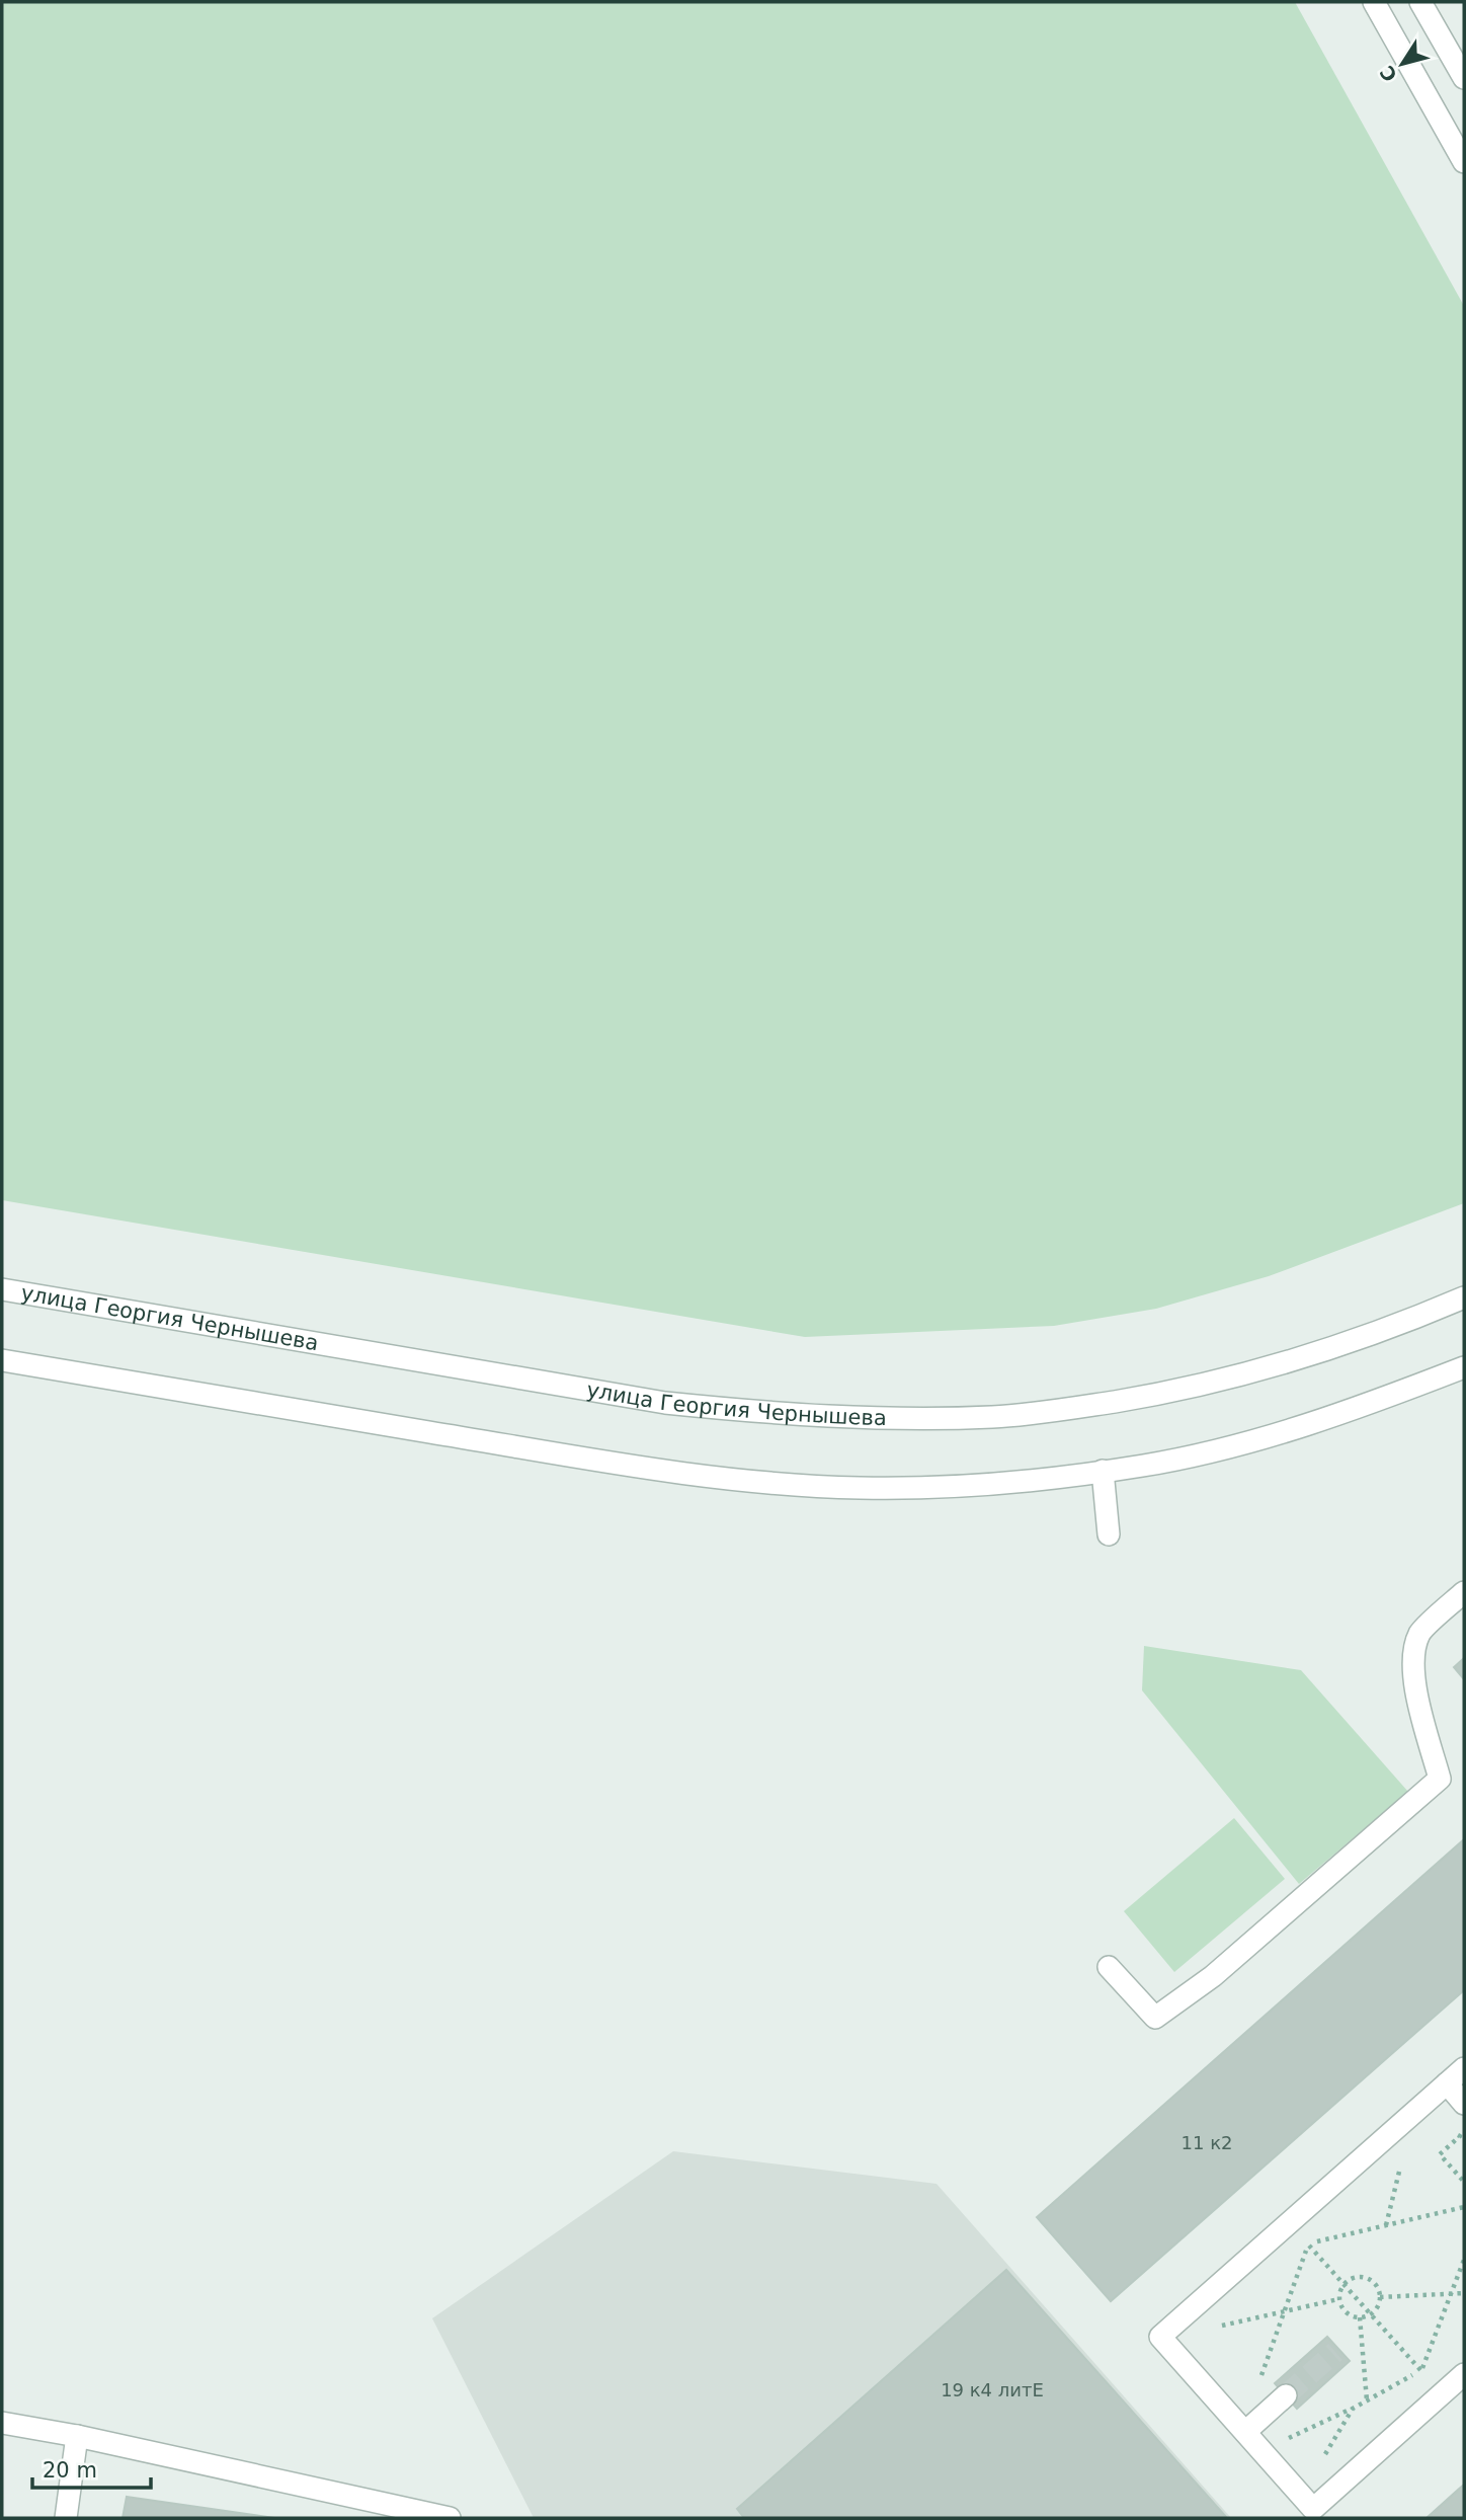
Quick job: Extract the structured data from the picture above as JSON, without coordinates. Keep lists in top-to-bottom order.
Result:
{
  "streets": {
    "street": ["улица Георгия Чернышева"]
  },
  "house_numbers": ["11 к2", "19 к4 литЕ"],
  "scale_bar": "20 m",
  "north": "bottom left"
}
